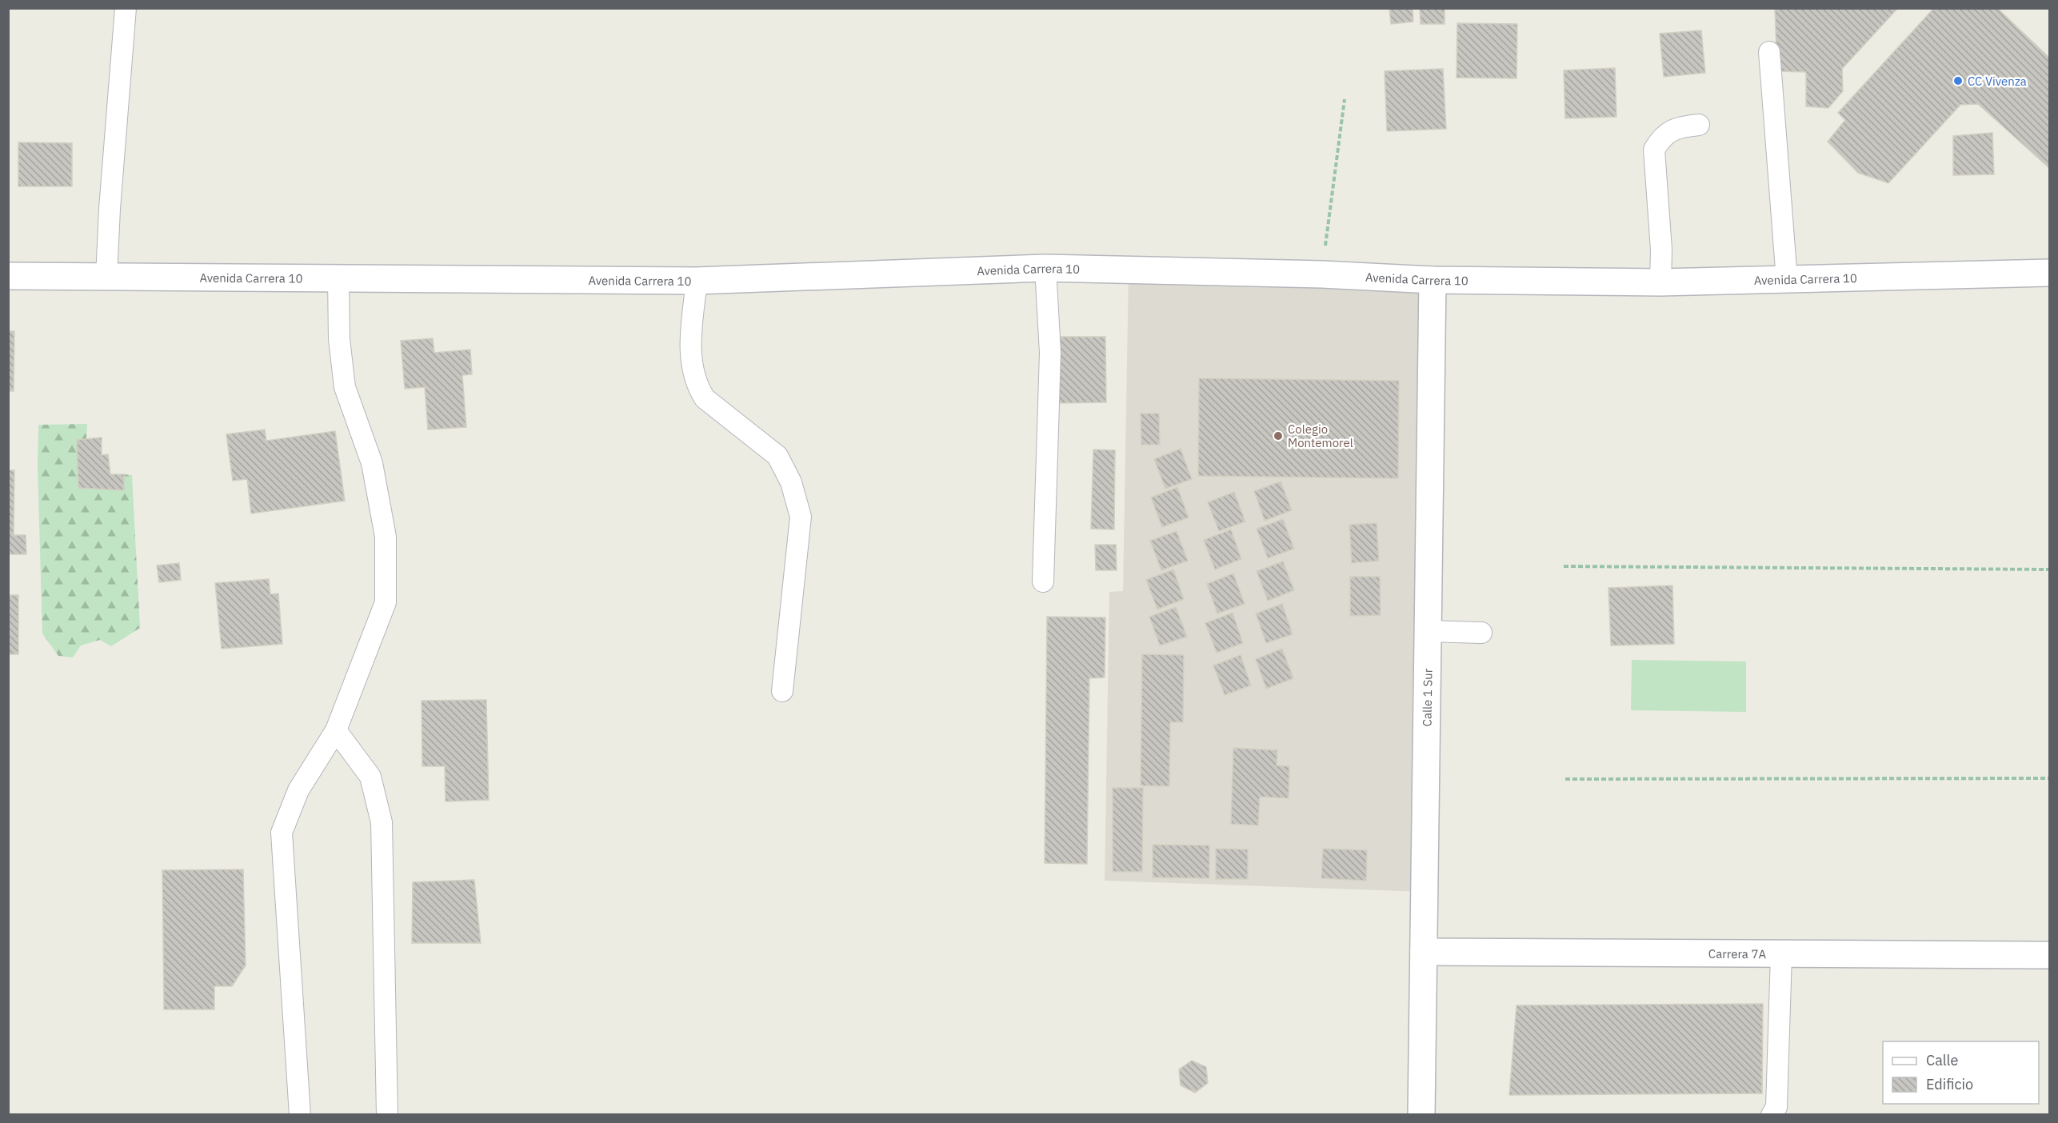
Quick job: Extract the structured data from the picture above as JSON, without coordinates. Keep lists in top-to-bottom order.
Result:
{
  "streets": {
    "street": ["Avenida Carrera 10", "Calle 1 Sur", "Carrera 7A"]
  },
  "crossings": [
    ["Avenida Carrera 10", "Calle 1 Sur"],
    ["Calle 1 Sur", "Carrera 7A"]
  ],
  "places": ["CC Vivenza", "Colegio Montemorel"],
  "legend": ["Calle", "Edificio"]
}
